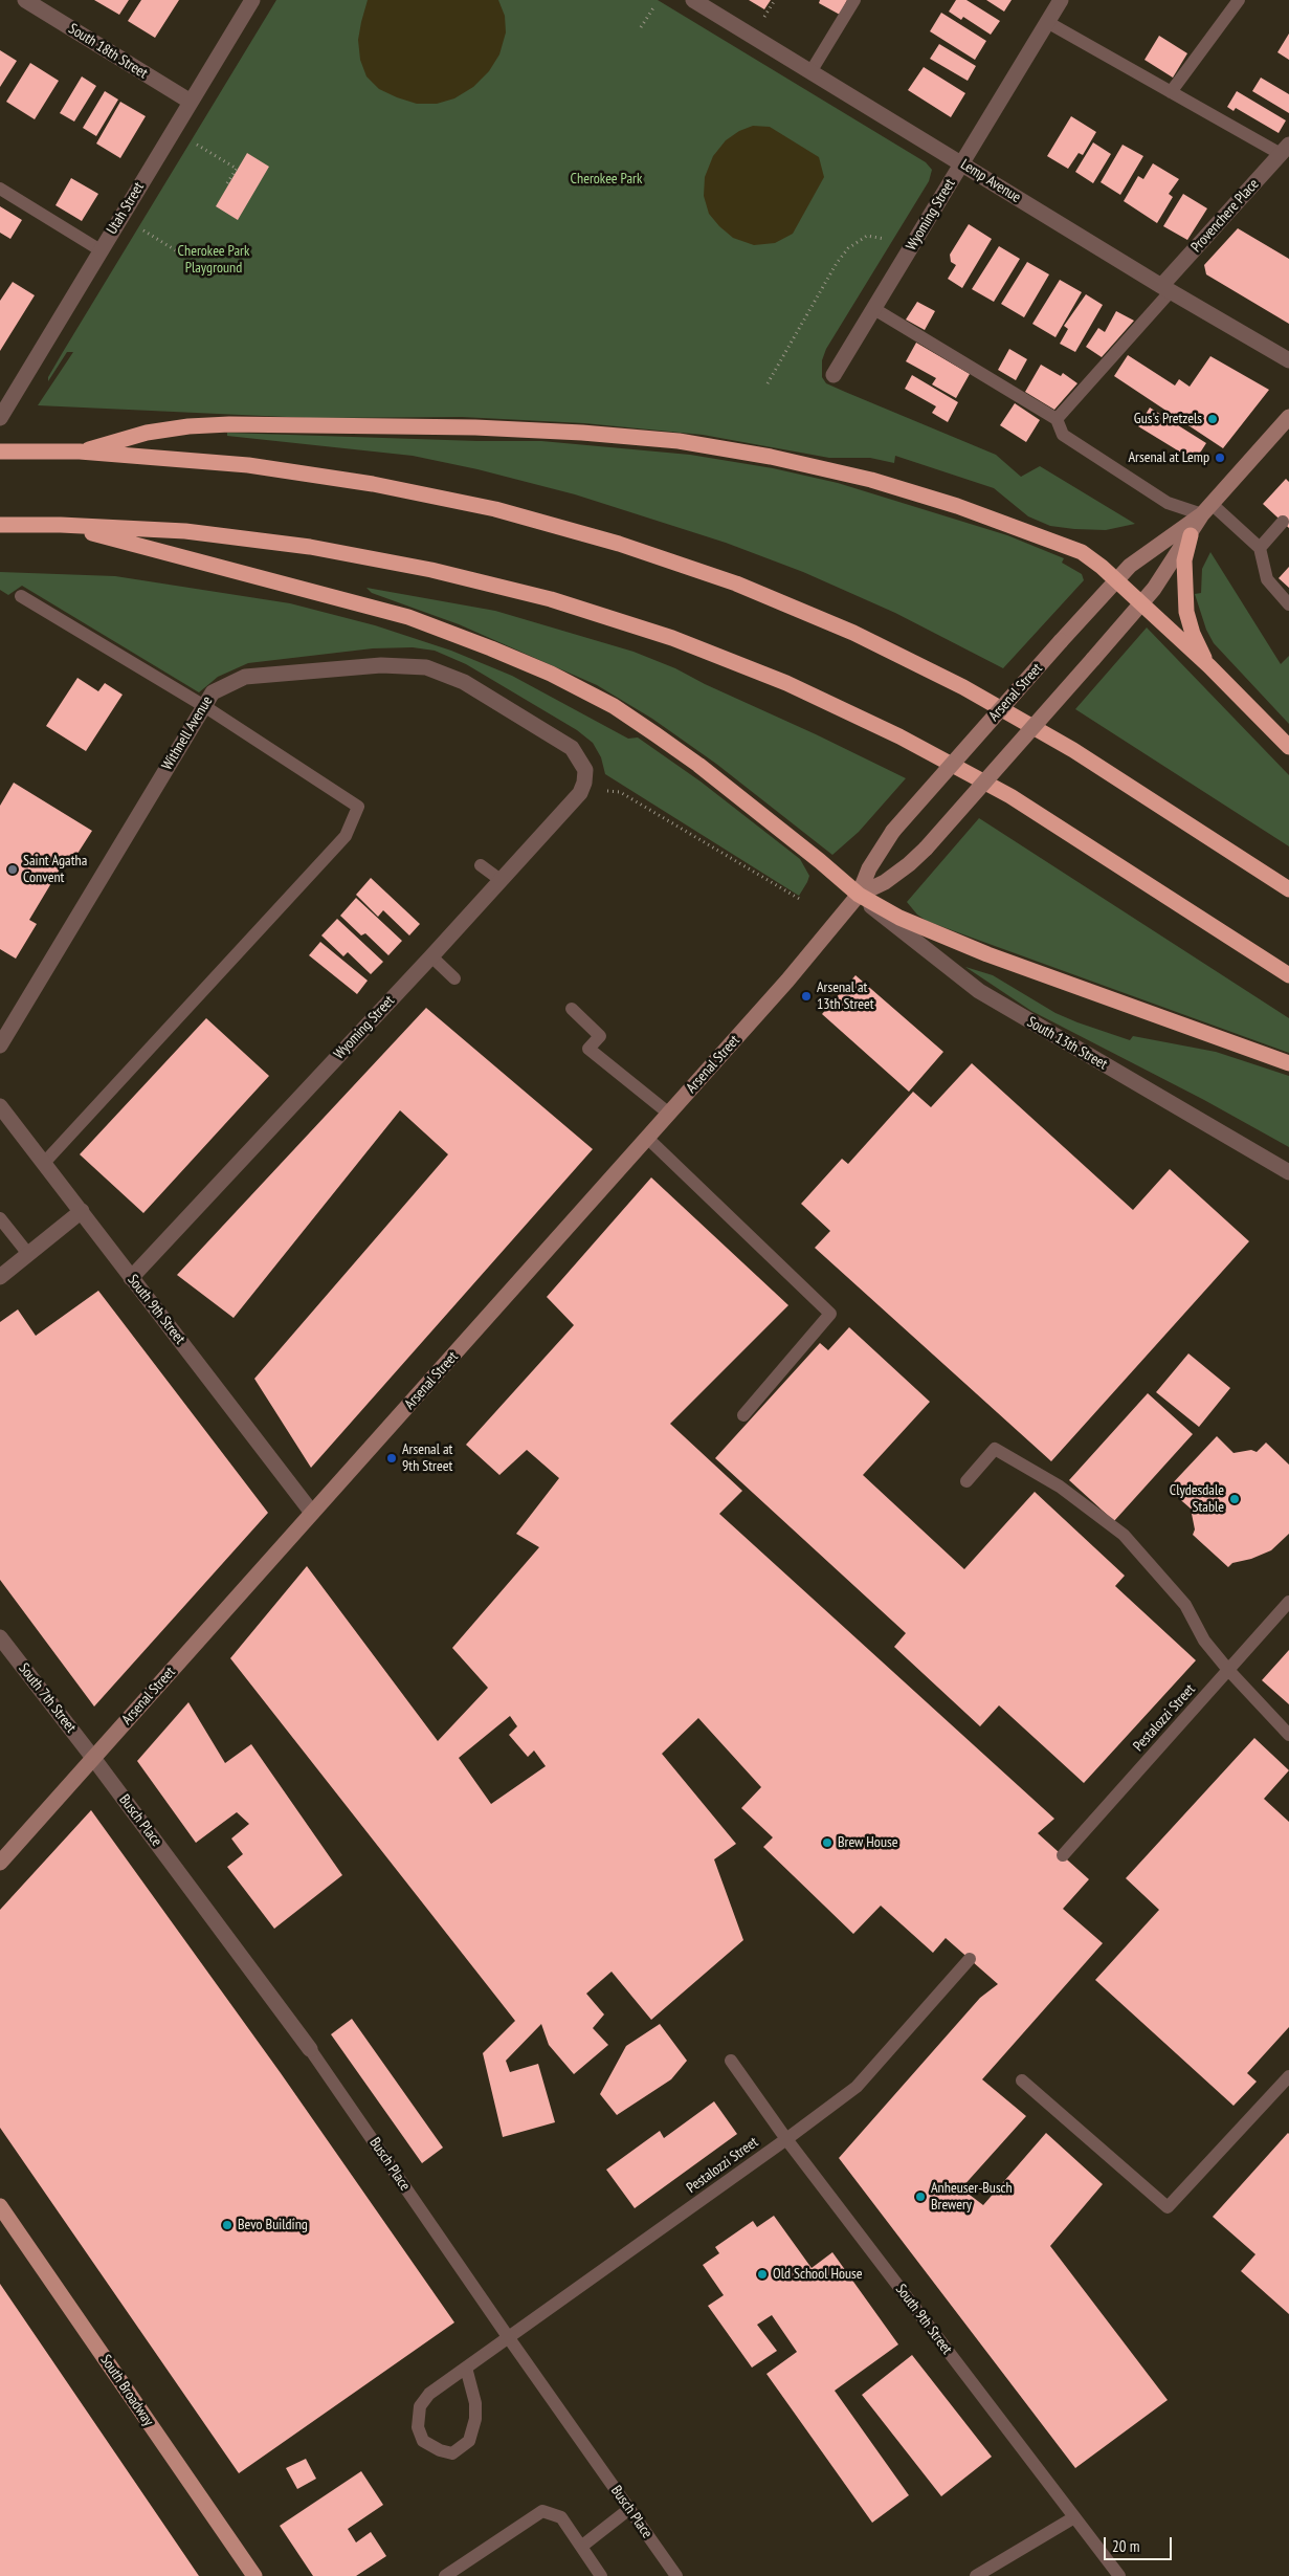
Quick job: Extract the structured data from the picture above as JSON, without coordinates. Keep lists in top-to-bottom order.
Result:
{
  "streets": {
    "main road": ["Arsenal Street", "South Broadway"],
    "street": [
      "South 18th Street",
      "Lemp Avenue",
      "Utah Street",
      "Wyoming Street",
      "Provenchere Place",
      "Withnell Avenue",
      "South 13th Street",
      "South 9th Street",
      "South 7th Street",
      "Busch Place"
    ],
    "lane": ["Pestalozzi Street"]
  },
  "crossings": [
    ["South 18th Street", "Utah Street"],
    ["Lemp Avenue", "Wyoming Street"],
    ["Lemp Avenue", "Provenchere Place"],
    ["Wyoming Street", "Withnell Avenue"],
    ["Wyoming Street", "South 9th Street"],
    ["Arsenal Street", "South 13th Street"],
    ["Arsenal Street", "South 9th Street"],
    ["Arsenal Street", "South 7th Street"],
    ["Arsenal Street", "Busch Place"],
    ["South 9th Street", "Pestalozzi Street"],
    ["South 7th Street", "Busch Place"],
    ["Pestalozzi Street", "Busch Place"]
  ],
  "parks": ["Cherokee Park", "Cherokee Park Playground"],
  "places": [
    "Gus's Pretzels",
    "Arsenal at Lemp",
    "Saint Agatha Convent",
    "Arsenal at 13th Street",
    "Arsenal at 9th Street",
    "Clydesdale Stable",
    "Brew House",
    "Anheuser-Busch Brewery",
    "Bevo Building",
    "Old School House"
  ],
  "scale_bar": "20 m"
}
